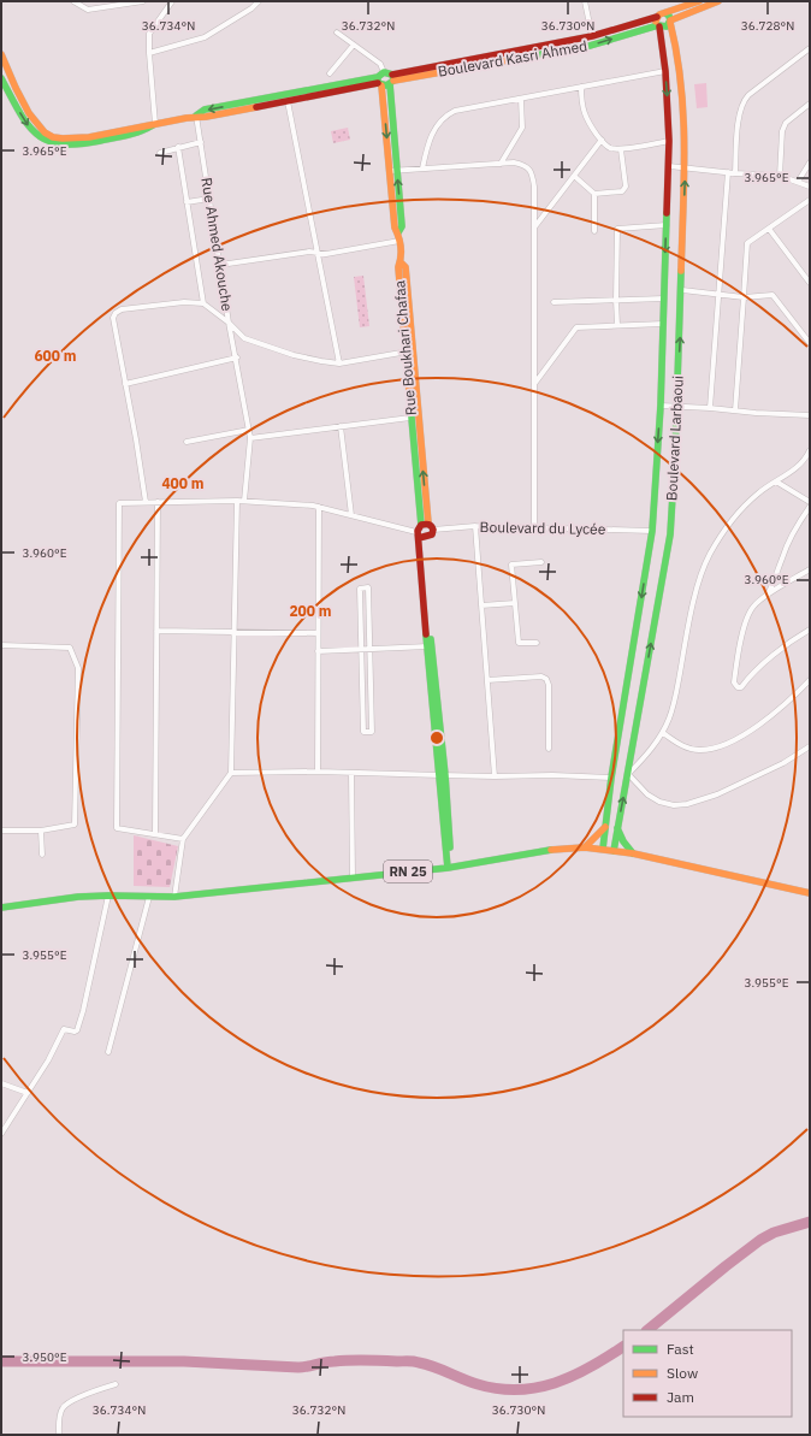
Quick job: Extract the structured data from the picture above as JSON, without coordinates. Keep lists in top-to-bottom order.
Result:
{
  "streets": {
    "main road": [
      "Boulevard Kasri Ahmed",
      "Rue Boukhari Chafaa",
      "Boulevard Larbaoui",
      "RN 25"
    ],
    "street": ["Rue Ahmed Akouche", "Boulevard du Lycée"]
  },
  "crossings": [
    ["Boulevard Kasri Ahmed", "Boulevard Larbaoui"],
    ["Rue Ahmed Akouche", "Rue Boukhari Chafaa"],
    ["Boulevard Larbaoui", "Boulevard du Lycée"],
    ["Boulevard Larbaoui", "RN 25"]
  ],
  "legend": ["Fast", "Slow", "Jam"],
  "coordinates": [
    "36.734°N",
    "36.732°N",
    "36.730°N",
    "36.728°N",
    "3.965°E",
    "3.960°E",
    "3.955°E",
    "3.950°E"
  ],
  "rings": ["600 m", "400 m", "200 m"]
}
